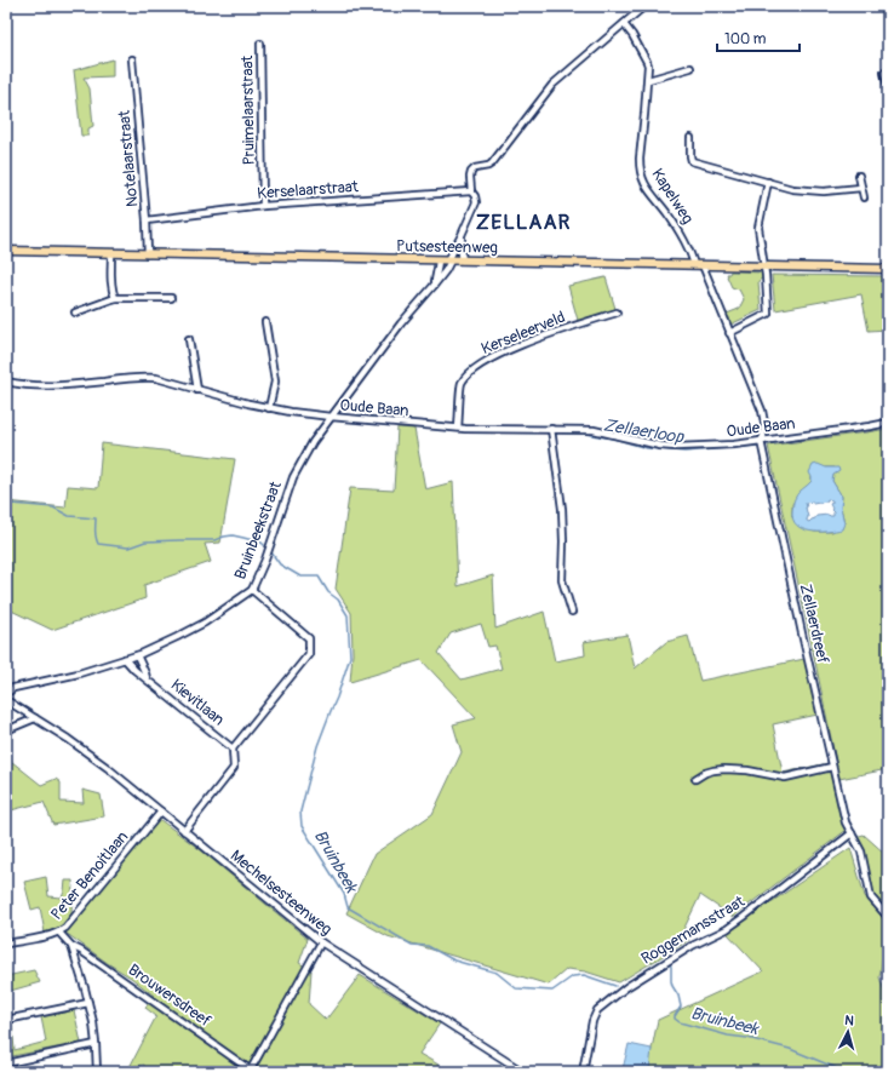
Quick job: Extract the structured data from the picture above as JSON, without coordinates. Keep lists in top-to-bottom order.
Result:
{
  "streets": {
    "main road": ["Putsesteenweg"],
    "street": [
      "Pruimelaarstraat",
      "Notelaarstraat",
      "Kerselaarstraat",
      "Kapelweg",
      "Kerseleerveld",
      "Oude Baan",
      "Bruinbeekstraat",
      "Zellaerdreef",
      "Kievitlaan",
      "Peter Benoitlaan",
      "Mechelsesteenweg",
      "Roggemansstraat",
      "Brouwersdreef"
    ]
  },
  "crossings": [
    ["Pruimelaarstraat", "Kerselaarstraat"],
    ["Notelaarstraat", "Kerselaarstraat"],
    ["Notelaarstraat", "Putsesteenweg"],
    ["Kerselaarstraat", "Bruinbeekstraat"],
    ["Kapelweg", "Putsesteenweg"],
    ["Kapelweg", "Bruinbeekstraat"],
    ["Kapelweg", "Zellaerdreef"],
    ["Putsesteenweg", "Bruinbeekstraat"],
    ["Putsesteenweg", "Zellaerdreef"],
    ["Kerseleerveld", "Oude Baan"],
    ["Oude Baan", "Bruinbeekstraat"],
    ["Oude Baan", "Zellaerdreef"],
    ["Bruinbeekstraat", "Kievitlaan"],
    ["Zellaerdreef", "Roggemansstraat"],
    ["Peter Benoitlaan", "Mechelsesteenweg"],
    ["Peter Benoitlaan", "Brouwersdreef"],
    ["Mechelsesteenweg", "Brouwersdreef"]
  ],
  "districts": ["ZELLAAR"],
  "water": ["Zellaerloop", "Bruinbeek"],
  "scale_bar": "100 m",
  "north": "top"
}
